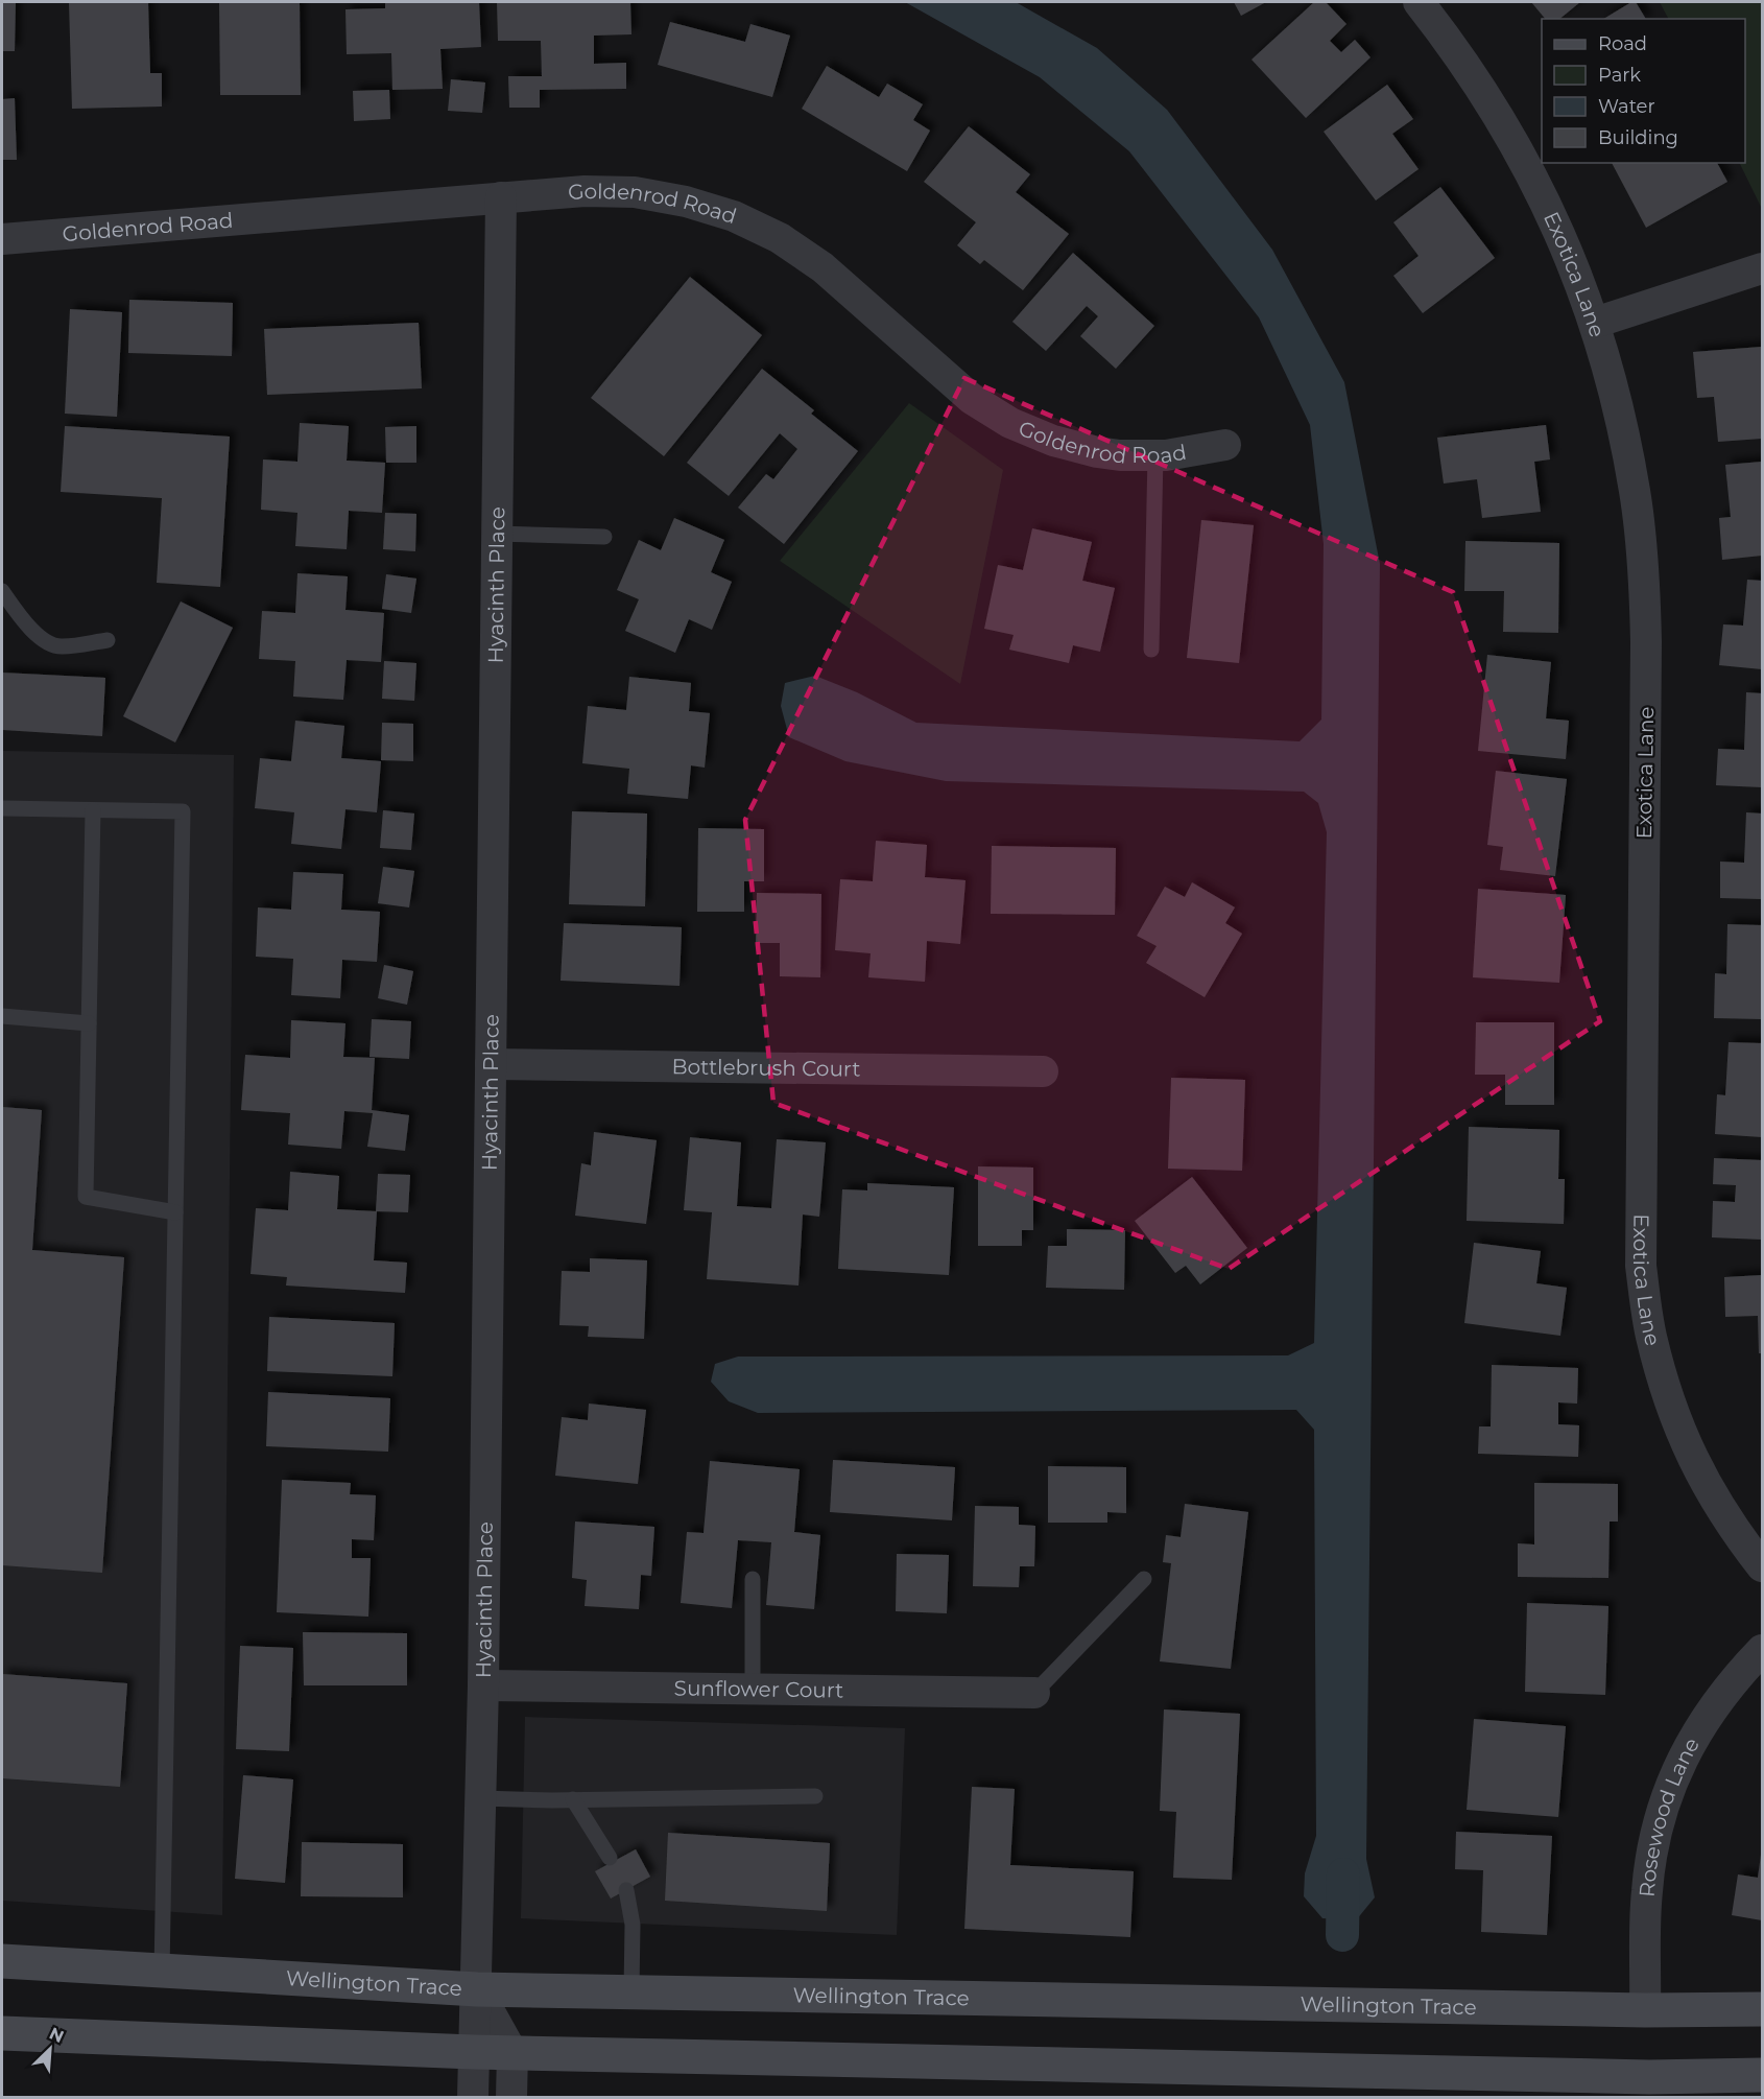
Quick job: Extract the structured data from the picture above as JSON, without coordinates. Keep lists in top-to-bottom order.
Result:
{
  "streets": {
    "street": [
      "Goldenrod Road",
      "Exotica Lane",
      "Hyacinth Place",
      "Bottlebrush Court",
      "Sunflower Court",
      "Rosewood Lane",
      "Wellington Trace"
    ]
  },
  "crossings": [
    ["Goldenrod Road", "Hyacinth Place"],
    ["Hyacinth Place", "Bottlebrush Court"],
    ["Hyacinth Place", "Sunflower Court"],
    ["Hyacinth Place", "Wellington Trace"],
    ["Rosewood Lane", "Wellington Trace"]
  ],
  "legend": [
    "Road",
    "Park",
    "Water",
    "Building"
  ],
  "north": "top right"
}
